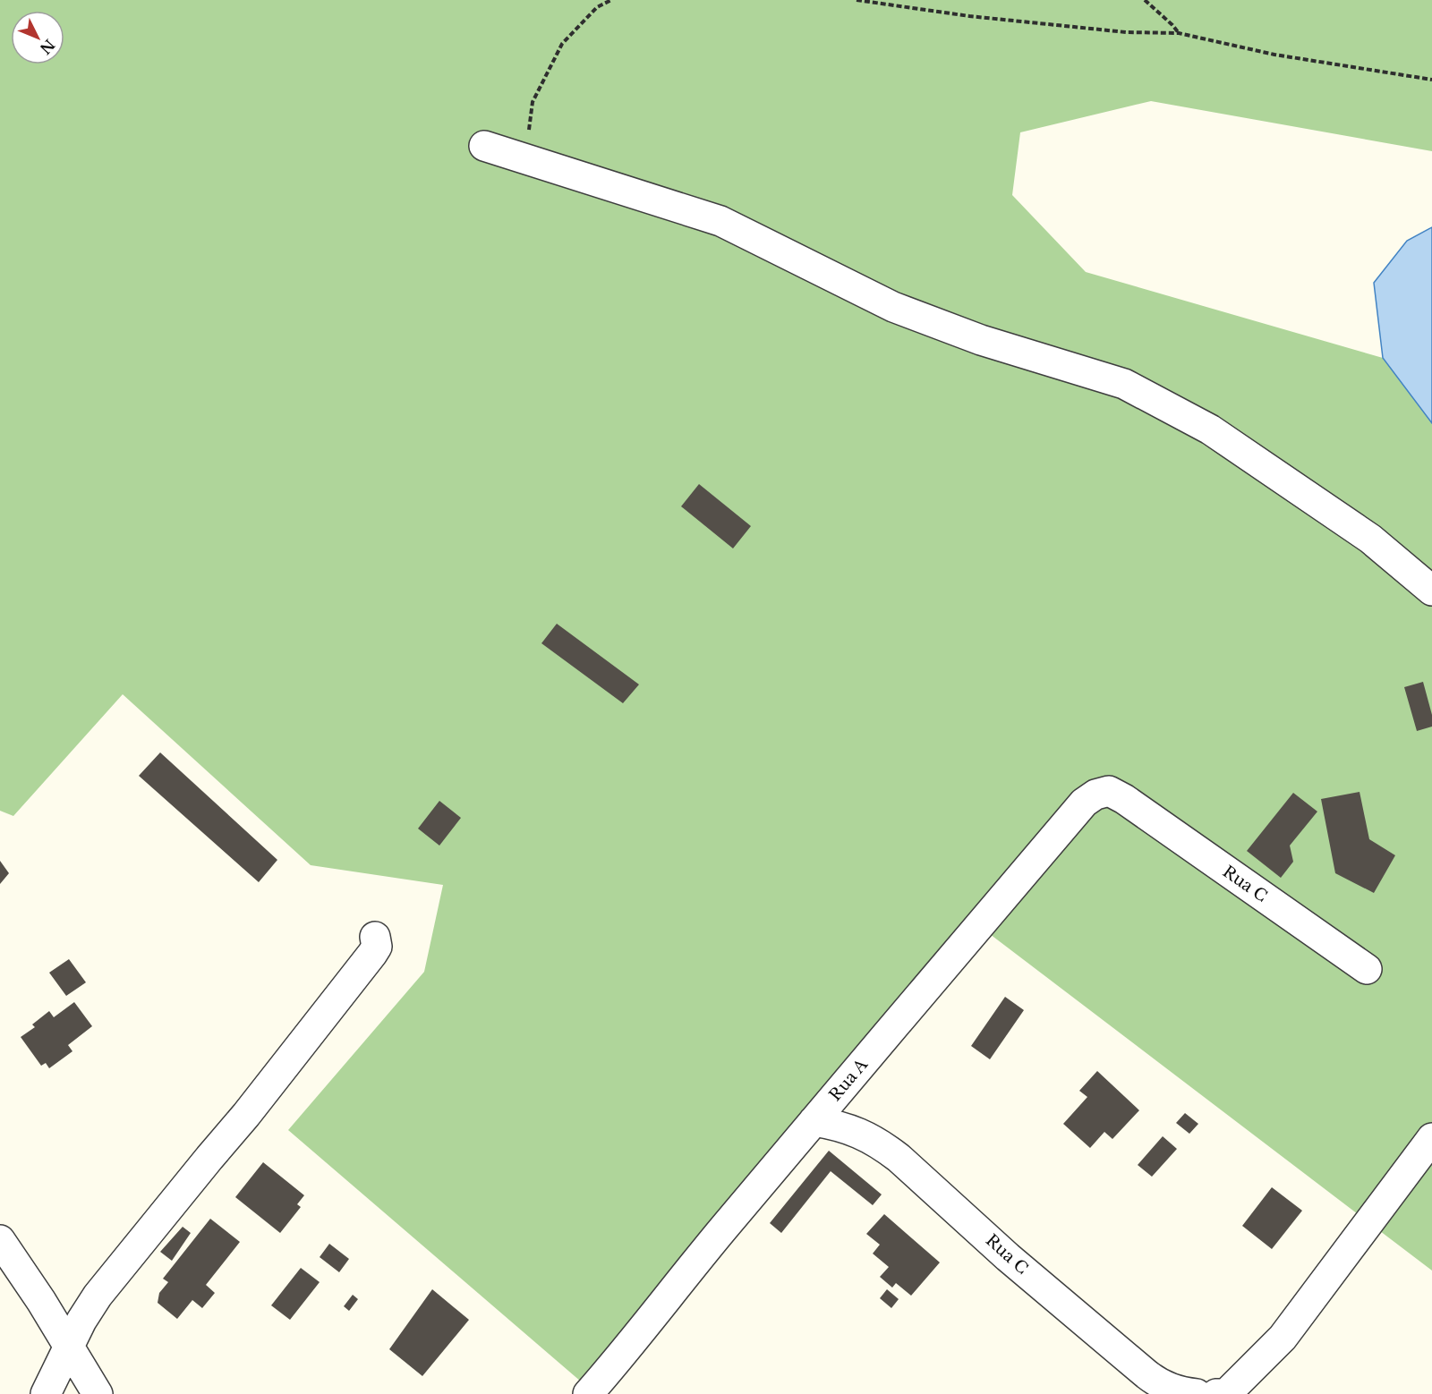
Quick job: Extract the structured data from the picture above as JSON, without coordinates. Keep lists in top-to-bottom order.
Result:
{
  "streets": {
    "street": ["Rua C", "Rua A"]
  },
  "crossings": [
    ["Rua C", "Rua A"]
  ],
  "north": "bottom right"
}
